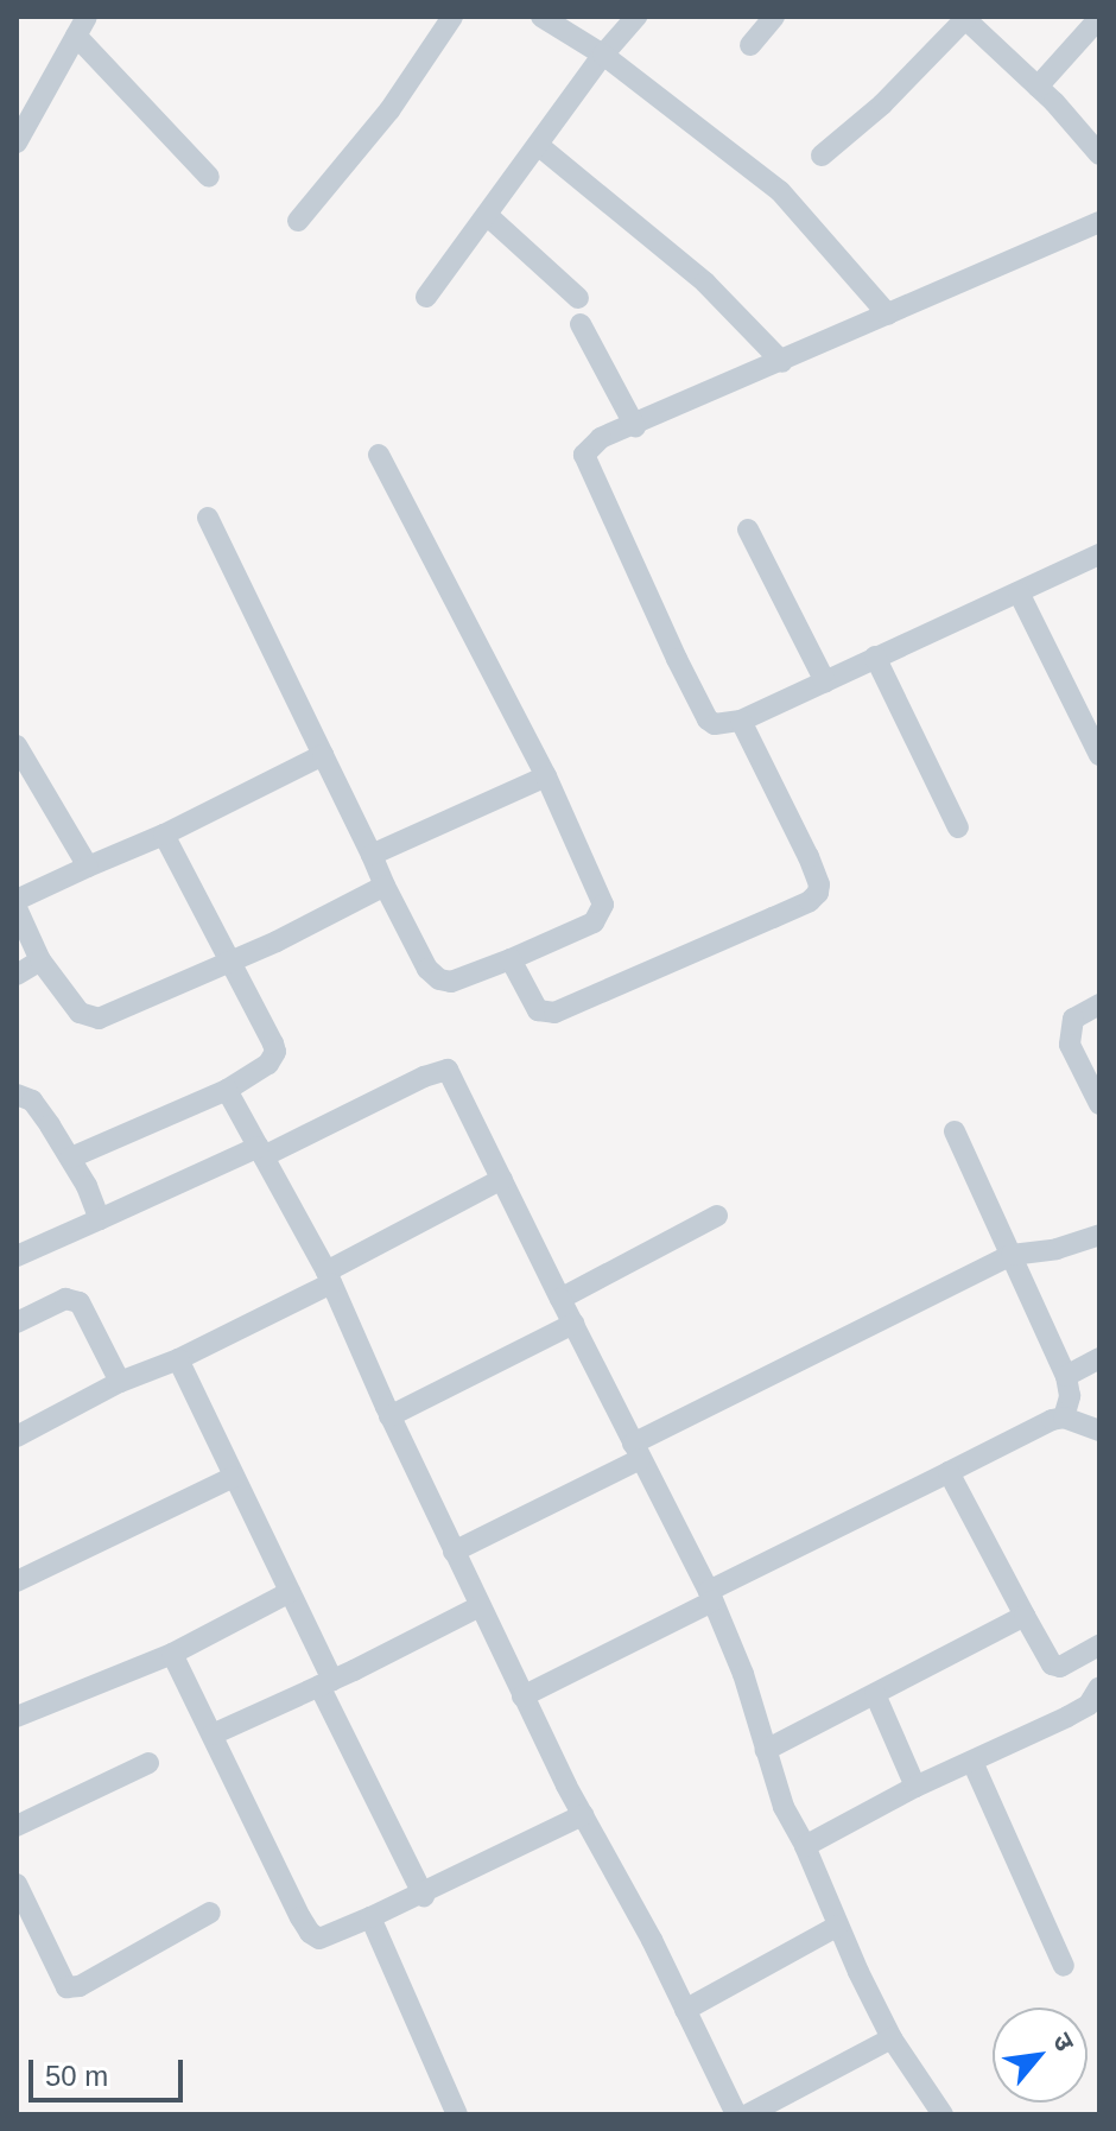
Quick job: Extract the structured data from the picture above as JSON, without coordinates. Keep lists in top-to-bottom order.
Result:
{
  "scale_bar": "50 m",
  "north": "top right"
}
